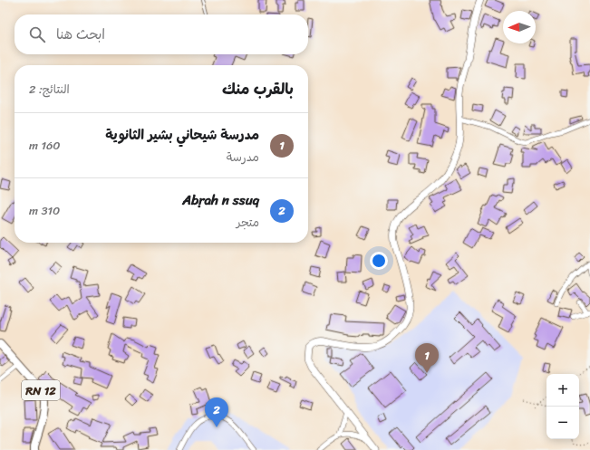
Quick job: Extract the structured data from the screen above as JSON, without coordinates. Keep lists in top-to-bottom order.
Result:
{
  "streets": {
    "main road": ["RN 12"]
  },
  "north": "left",
  "page": {
    "search": "ابحث هنا",
    "heading": ["بالقرب منك", "النتائج: 2"],
    "list": [
      {
        "mark": "1",
        "name": "مدرسة شيحاني بشير الثانوية",
        "note": "مدرسة",
        "value": "160 m"
      },
      {
        "mark": "2",
        "name": "Abṛah n ssuq",
        "note": "متجر",
        "value": "310 m"
      }
    ],
    "pins": ["1", "2"],
    "map_buttons": ["+", "−"]
  }
}
